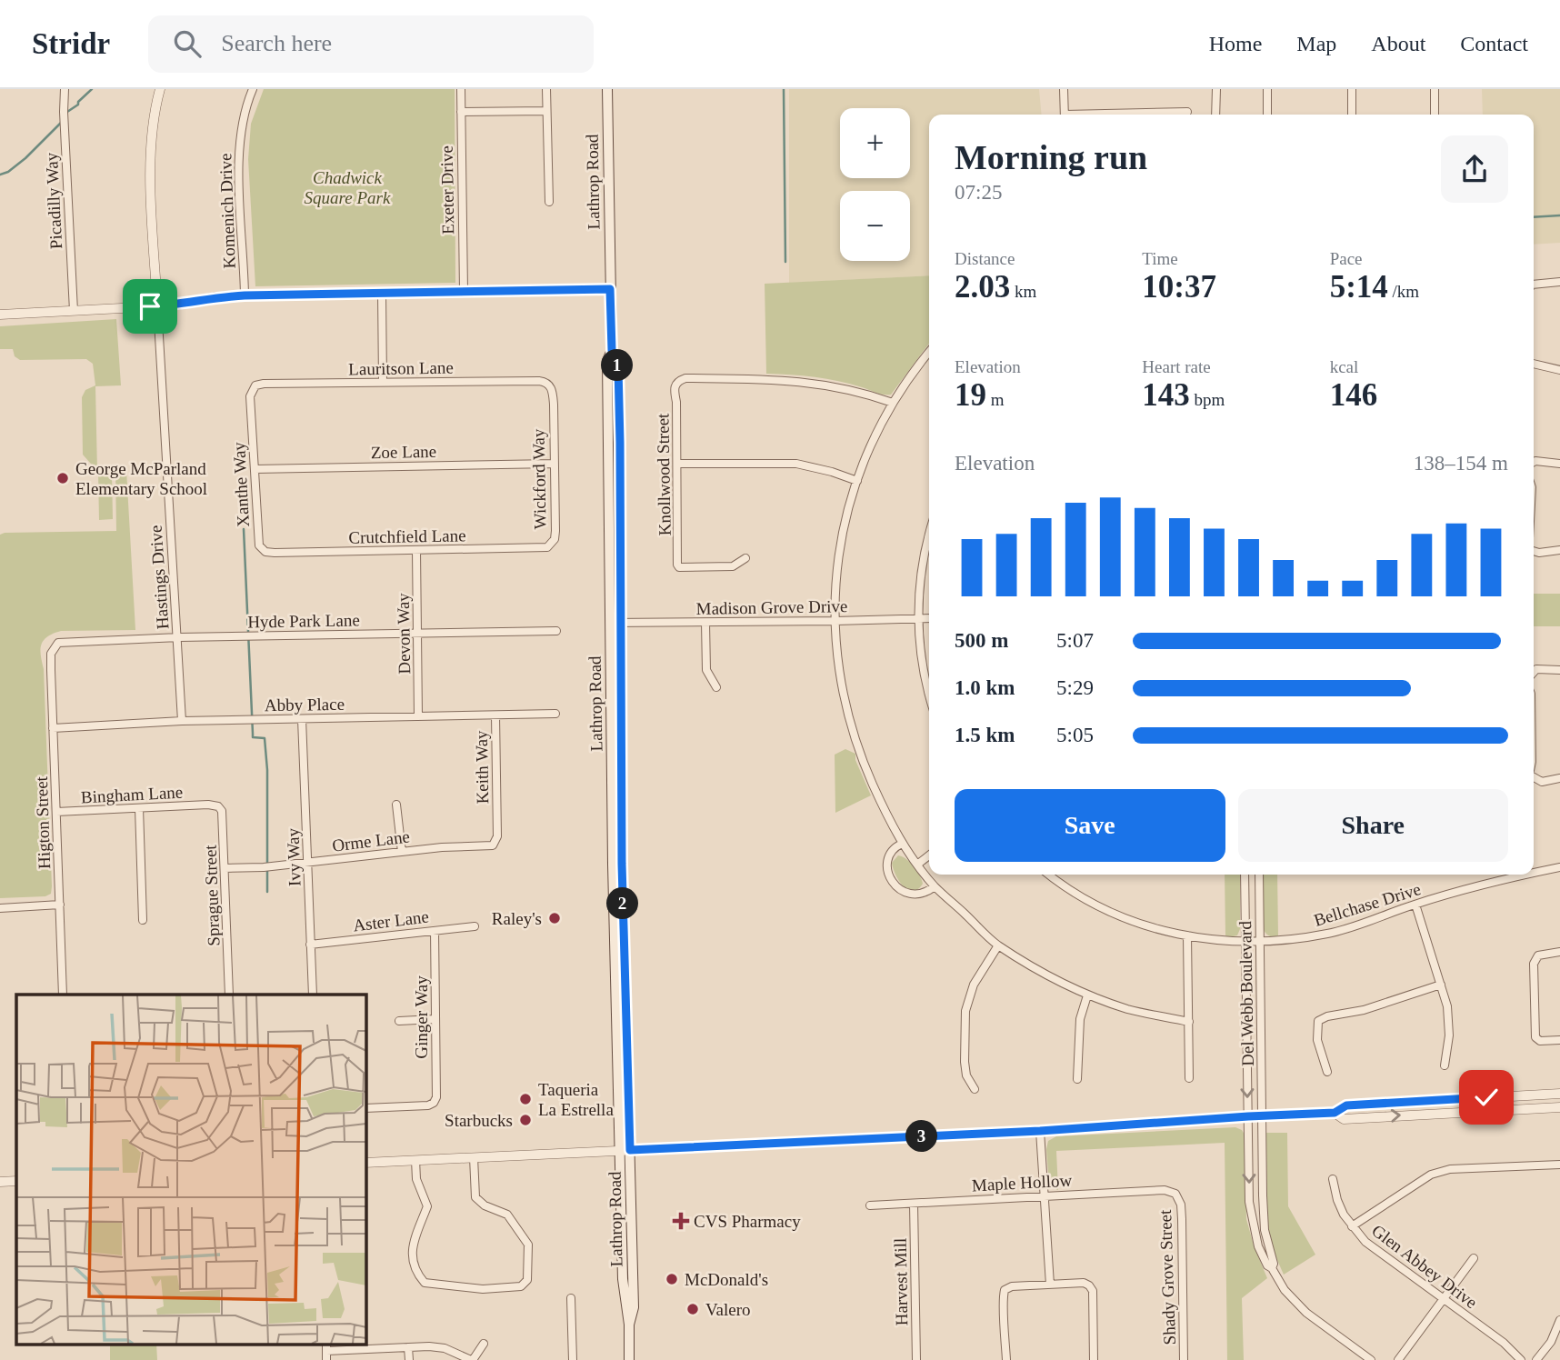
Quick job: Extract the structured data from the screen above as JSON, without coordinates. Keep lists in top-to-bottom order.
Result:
{
  "streets": {
    "main road": ["Lathrop Road"],
    "street": [
      "Exeter Drive",
      "Picadilly Way",
      "Komenich Drive",
      "Lauritson Lane",
      "Zoe Lane",
      "Knollwood Street",
      "Wickford Way",
      "Xanthe Way",
      "Crutchfield Lane",
      "Hastings Drive",
      "Madison Grove Drive",
      "Hyde Park Lane",
      "Devon Way",
      "Abby Place",
      "Keith Way",
      "Bingham Lane",
      "Higton Street",
      "Orme Lane",
      "Ivy Way",
      "Sprague Street",
      "Bellchase Drive",
      "Aster Lane",
      "Del Webb Boulevard",
      "Ginger Way",
      "Maple Hollow",
      "Glen Abbey Drive",
      "Shady Grove Street",
      "Harvest Mill"
    ]
  },
  "crossings": [
    ["Lathrop Road", "Madison Grove Drive"],
    ["Lauritson Lane", "Wickford Way"],
    ["Lauritson Lane", "Xanthe Way"],
    ["Zoe Lane", "Wickford Way"],
    ["Zoe Lane", "Xanthe Way"],
    ["Wickford Way", "Crutchfield Lane"],
    ["Xanthe Way", "Crutchfield Lane"],
    ["Crutchfield Lane", "Devon Way"],
    ["Hastings Drive", "Hyde Park Lane"],
    ["Hastings Drive", "Abby Place"],
    ["Hyde Park Lane", "Devon Way"],
    ["Hyde Park Lane", "Higton Street"],
    ["Devon Way", "Abby Place"],
    ["Abby Place", "Keith Way"],
    ["Abby Place", "Higton Street"],
    ["Abby Place", "Ivy Way"],
    ["Keith Way", "Orme Lane"],
    ["Bingham Lane", "Higton Street"],
    ["Bingham Lane", "Sprague Street"],
    ["Orme Lane", "Ivy Way"],
    ["Orme Lane", "Sprague Street"],
    ["Ivy Way", "Aster Lane"],
    ["Bellchase Drive", "Del Webb Boulevard"],
    ["Aster Lane", "Ginger Way"],
    ["Maple Hollow", "Shady Grove Street"],
    ["Maple Hollow", "Harvest Mill"]
  ],
  "parks": ["Chadwick Square Park"],
  "places": {
    "other": [
      "George McParland Elementary School",
      "Raley's",
      "Taqueria La Estrella",
      "Starbucks",
      "McDonald's",
      "Valero"
    ],
    "health": ["CVS Pharmacy"]
  },
  "page": {
    "header": "Stridr",
    "search": "Search here",
    "nav": [
      "Home",
      "Map",
      "About",
      "Contact"
    ],
    "map_buttons": ["+", "−"],
    "heading": ["Morning run", "07:25"],
    "stats": [
      ["Distance", "2.03 km"],
      ["Time", "10:37"],
      ["Pace", "5:14 /km"],
      ["Elevation", "19 m"],
      ["Heart rate", "143 bpm"],
      ["kcal", "146"]
    ],
    "pins": ["1", "2", "3"],
    "chart": ["Elevation", "138–154 m"],
    "list": [
      {
        "name": "500 m",
        "note": "5:07"
      },
      {
        "name": "1.0 km",
        "note": "5:29"
      },
      {
        "name": "1.5 km",
        "note": "5:05"
      }
    ],
    "buttons": ["Save", "Share"]
  }
}
